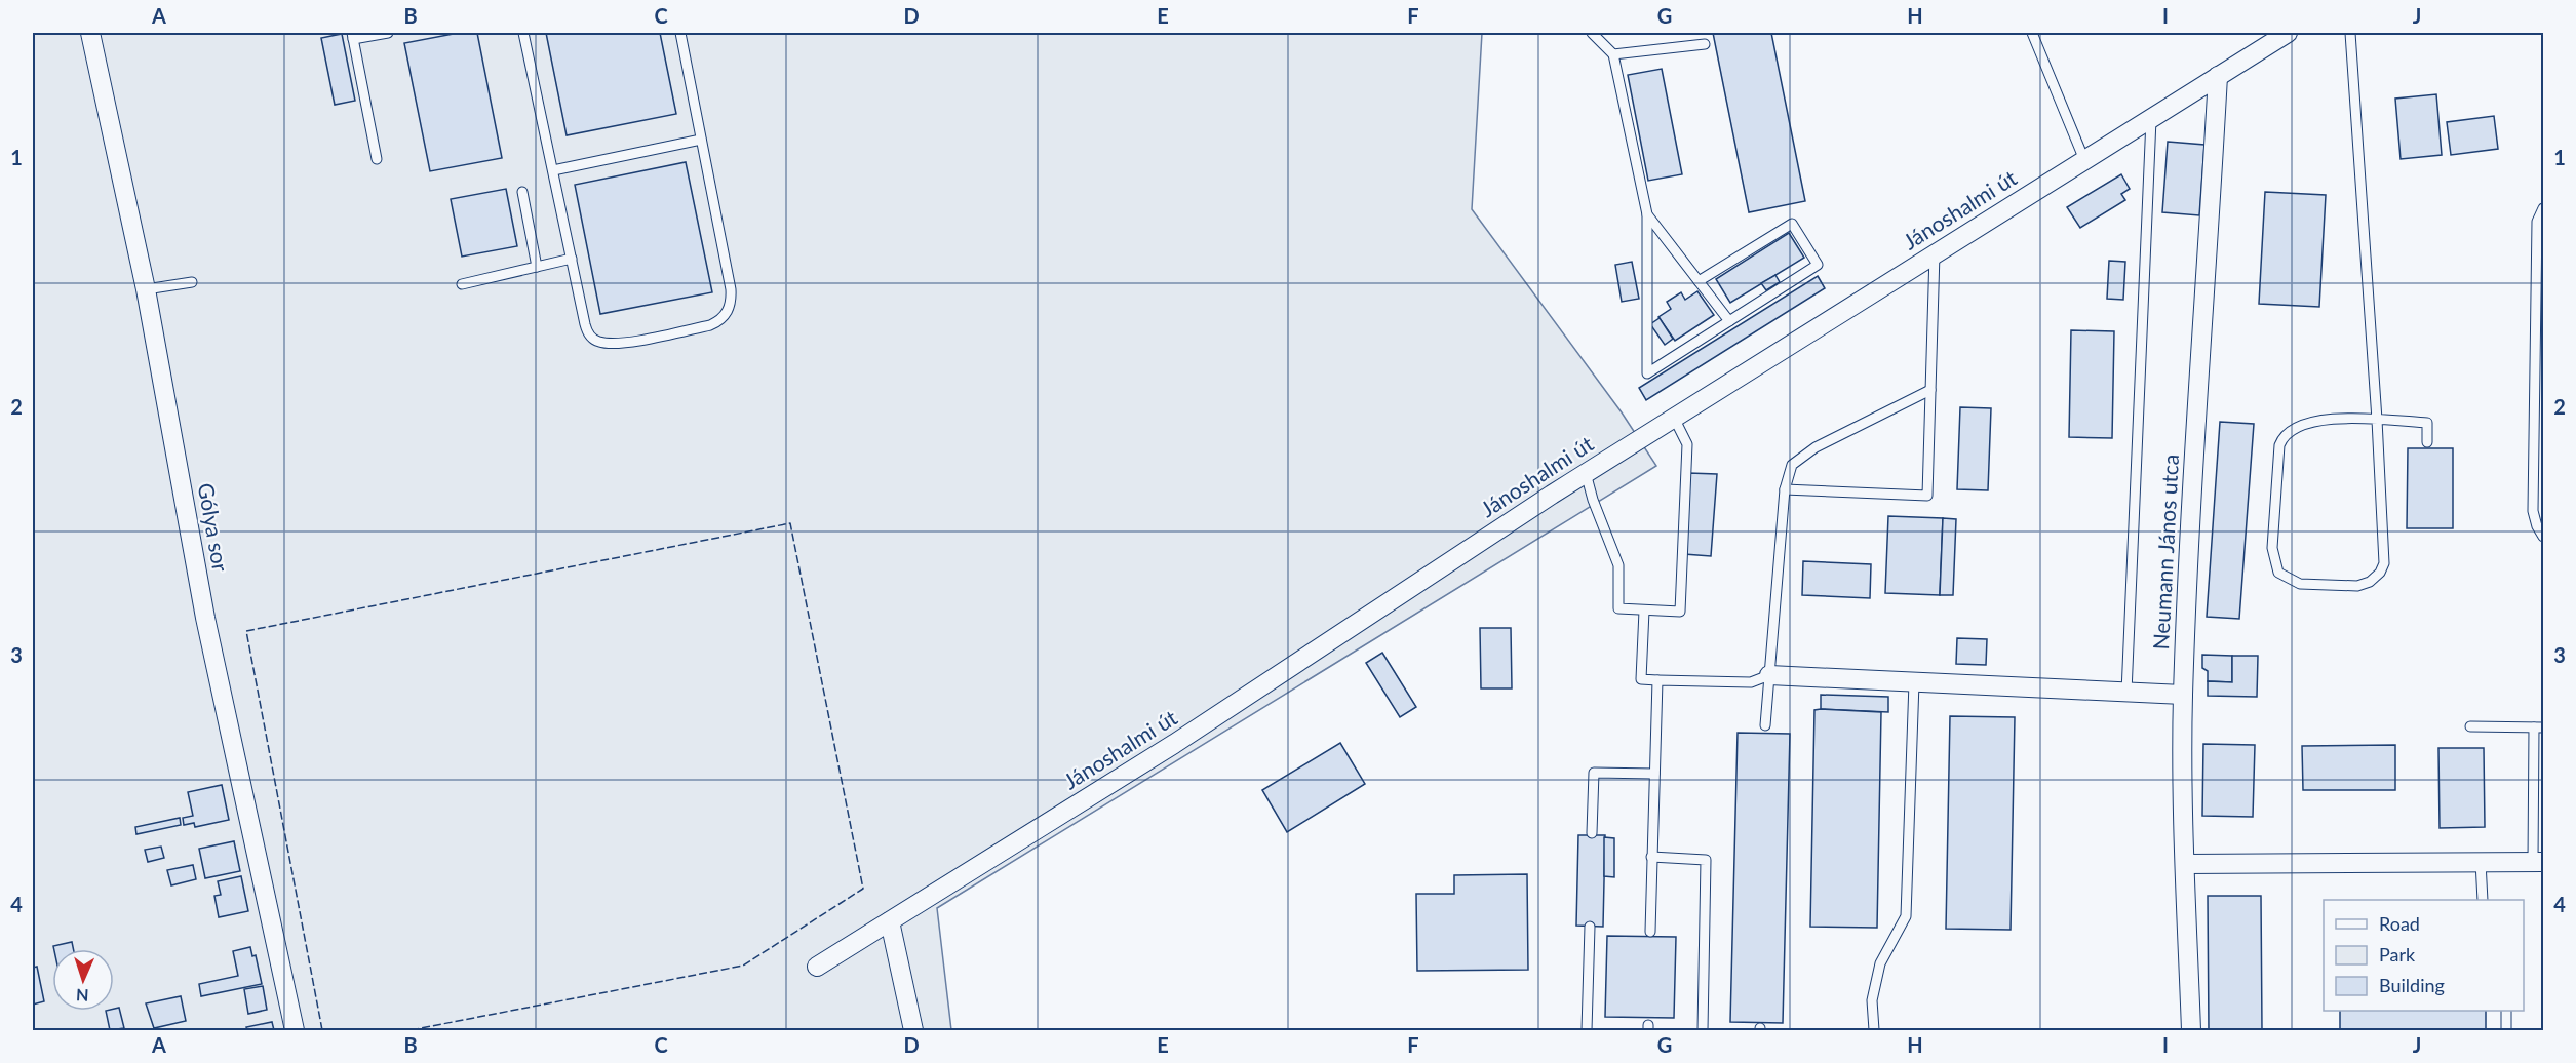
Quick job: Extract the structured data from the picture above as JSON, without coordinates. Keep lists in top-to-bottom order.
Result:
{
  "streets": {
    "street": ["Jánoshalmi út", "Gólya sor", "Neumann János utca"]
  },
  "crossings": [
    ["Jánoshalmi út", "Neumann János utca"]
  ],
  "legend": ["Road", "Park", "Building"],
  "north": "bottom",
  "grid": {
    "columns": [
      "A",
      "B",
      "C",
      "D",
      "E",
      "F",
      "G",
      "H",
      "I",
      "J"
    ],
    "rows": [
      "1",
      "2",
      "3",
      "4"
    ]
  }
}
